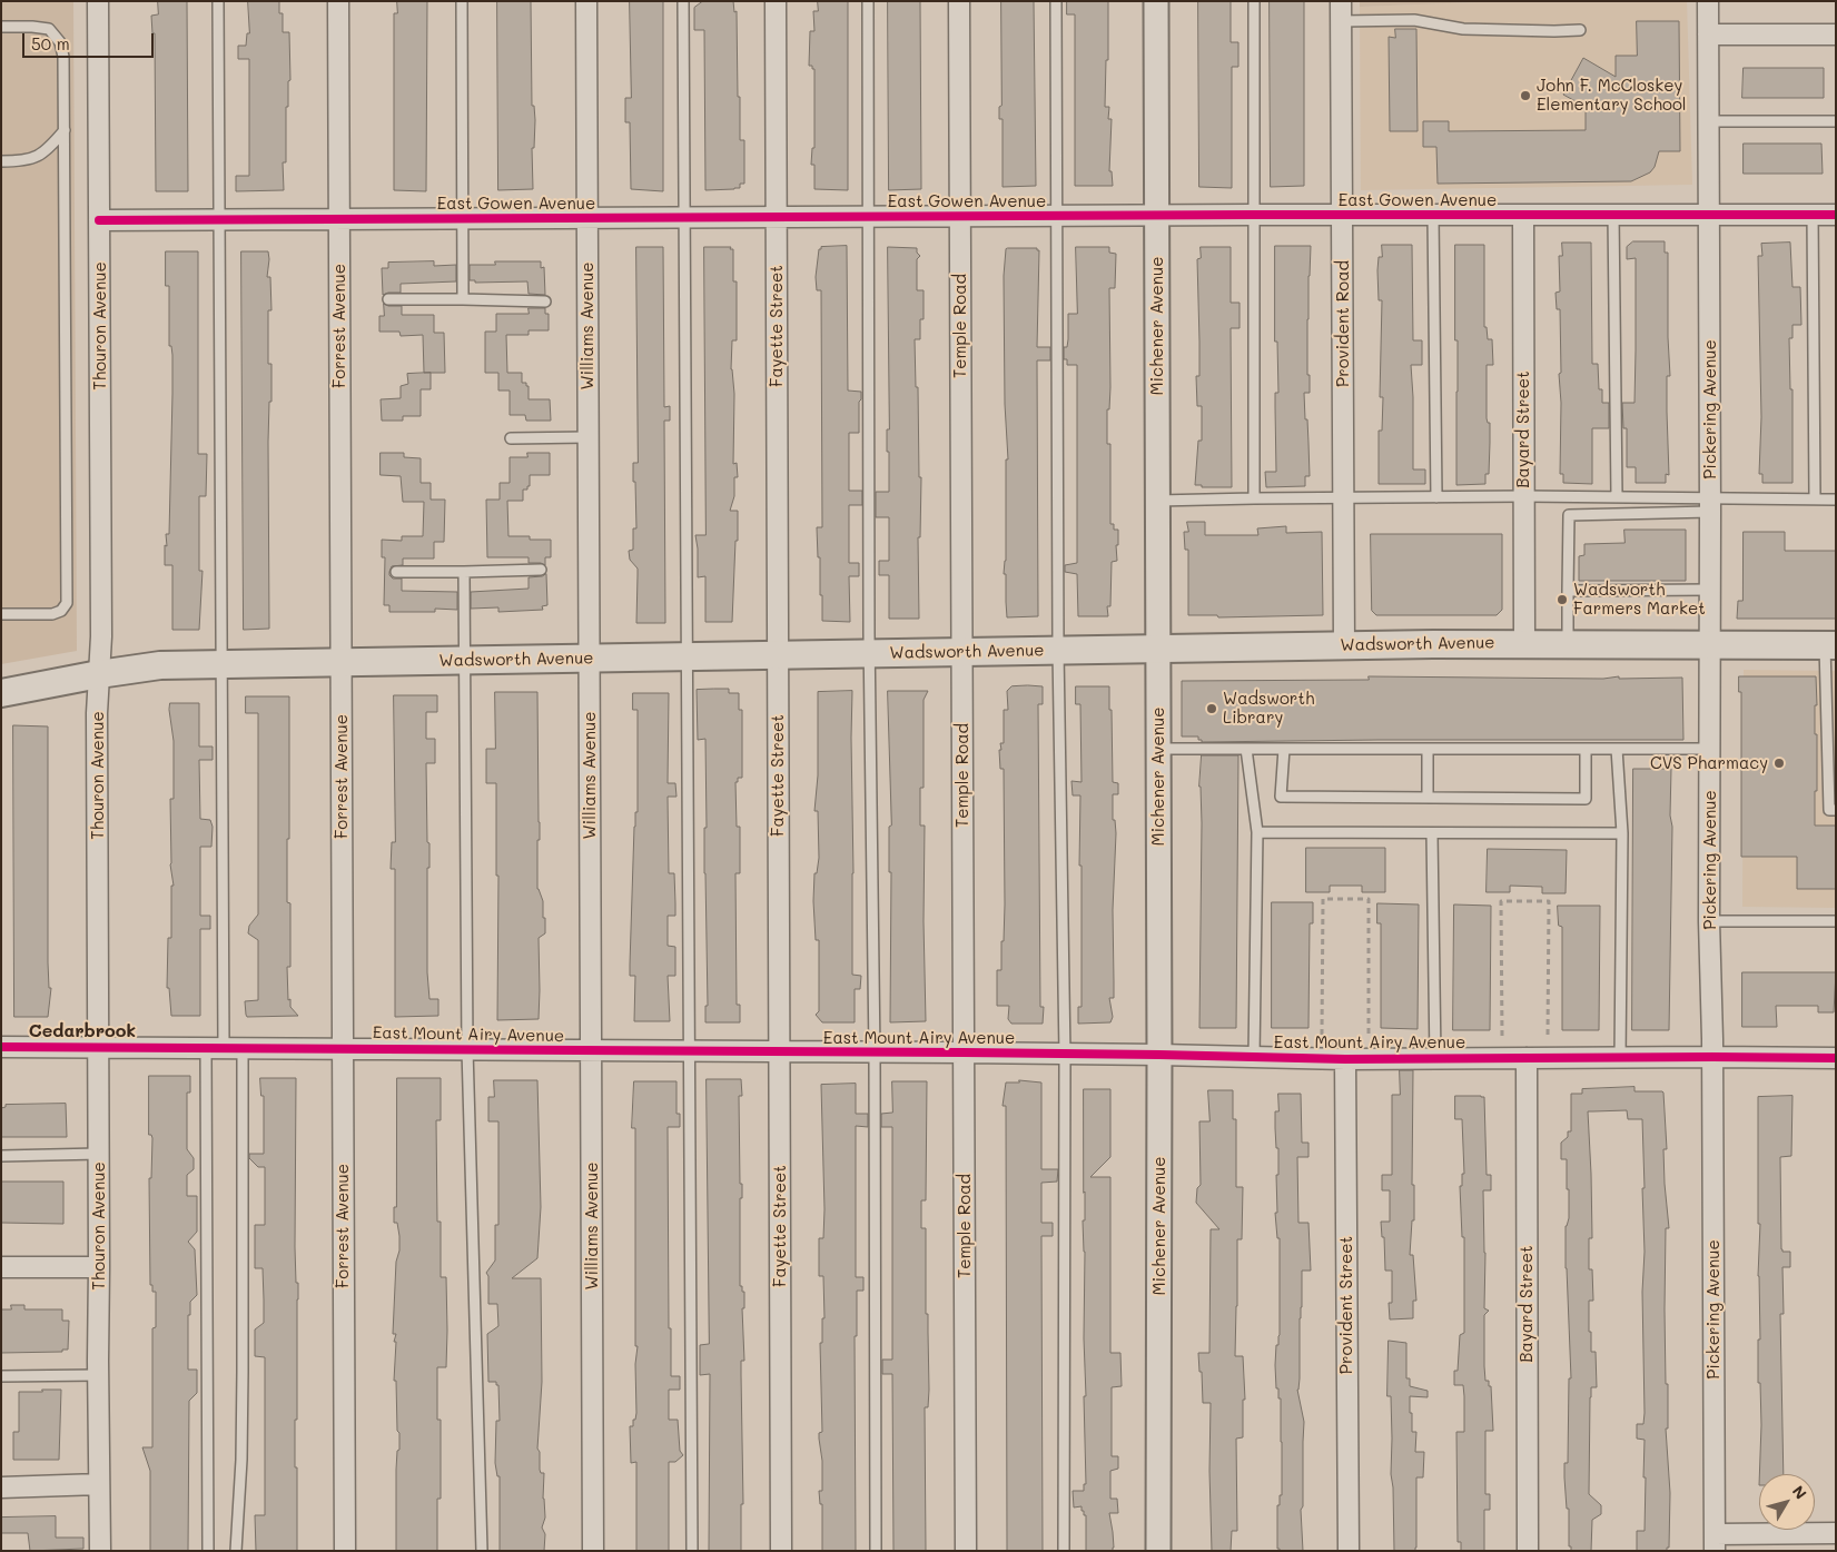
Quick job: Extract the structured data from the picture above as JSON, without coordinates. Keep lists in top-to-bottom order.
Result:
{
  "streets": {
    "main road": ["Wadsworth Avenue"],
    "street": [
      "East Gowen Avenue",
      "Provident Road",
      "Thouron Avenue",
      "Forrest Avenue",
      "Williams Avenue",
      "Fayette Street",
      "Temple Road",
      "Michener Avenue",
      "Pickering Avenue",
      "Bayard Street",
      "East Mount Airy Avenue",
      "Provident Street"
    ]
  },
  "crossings": [
    ["East Gowen Avenue", "Provident Road"],
    ["East Gowen Avenue", "Thouron Avenue"],
    ["East Gowen Avenue", "Forrest Avenue"],
    ["East Gowen Avenue", "Williams Avenue"],
    ["East Gowen Avenue", "Fayette Street"],
    ["East Gowen Avenue", "Temple Road"],
    ["East Gowen Avenue", "Michener Avenue"],
    ["East Gowen Avenue", "Pickering Avenue"],
    ["East Gowen Avenue", "Bayard Street"],
    ["Provident Road", "Wadsworth Avenue"],
    ["Thouron Avenue", "Wadsworth Avenue"],
    ["Thouron Avenue", "East Mount Airy Avenue"],
    ["Forrest Avenue", "Wadsworth Avenue"],
    ["Forrest Avenue", "East Mount Airy Avenue"],
    ["Williams Avenue", "Wadsworth Avenue"],
    ["Williams Avenue", "East Mount Airy Avenue"],
    ["Fayette Street", "Wadsworth Avenue"],
    ["Fayette Street", "East Mount Airy Avenue"],
    ["Temple Road", "Wadsworth Avenue"],
    ["Temple Road", "East Mount Airy Avenue"],
    ["Michener Avenue", "Wadsworth Avenue"],
    ["Michener Avenue", "East Mount Airy Avenue"],
    ["Pickering Avenue", "Wadsworth Avenue"],
    ["Pickering Avenue", "East Mount Airy Avenue"],
    ["Bayard Street", "Wadsworth Avenue"],
    ["Bayard Street", "East Mount Airy Avenue"],
    ["East Mount Airy Avenue", "Provident Street"]
  ],
  "districts": ["Cedarbrook"],
  "places": [
    "John F. McCloskey Elementary School",
    "Wadsworth Farmers Market",
    "Wadsworth Library",
    "CVS Pharmacy"
  ],
  "scale_bar": "50 m",
  "north": "top right"
}
